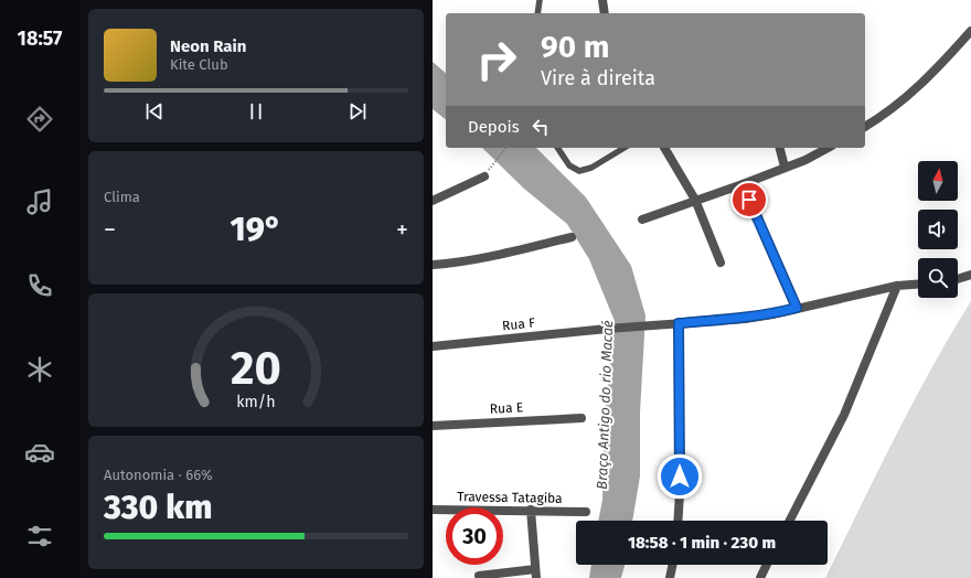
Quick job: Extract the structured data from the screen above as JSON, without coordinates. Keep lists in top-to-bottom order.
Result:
{
  "streets": {
    "street": ["Rua F", "Rua E", "Travessa Tatagiba"]
  },
  "water": ["Braço Antigo do rio Macaé"],
  "north": "top",
  "page": {
    "tabs": "18:57",
    "turn": ["90 m", "Vire à direita"],
    "song": ["Neon Rain", "Kite Club"],
    "then": "Depois",
    "tile": [
      "Clima",
      ["Autonomia · 66%", "330 km"]
    ],
    "heat": ["−", "19°", "+"],
    "limit": "30",
    "trip": "18:58 · 1 min · 230 m",
    "gauge": ["20", "km/h"]
  }
}
